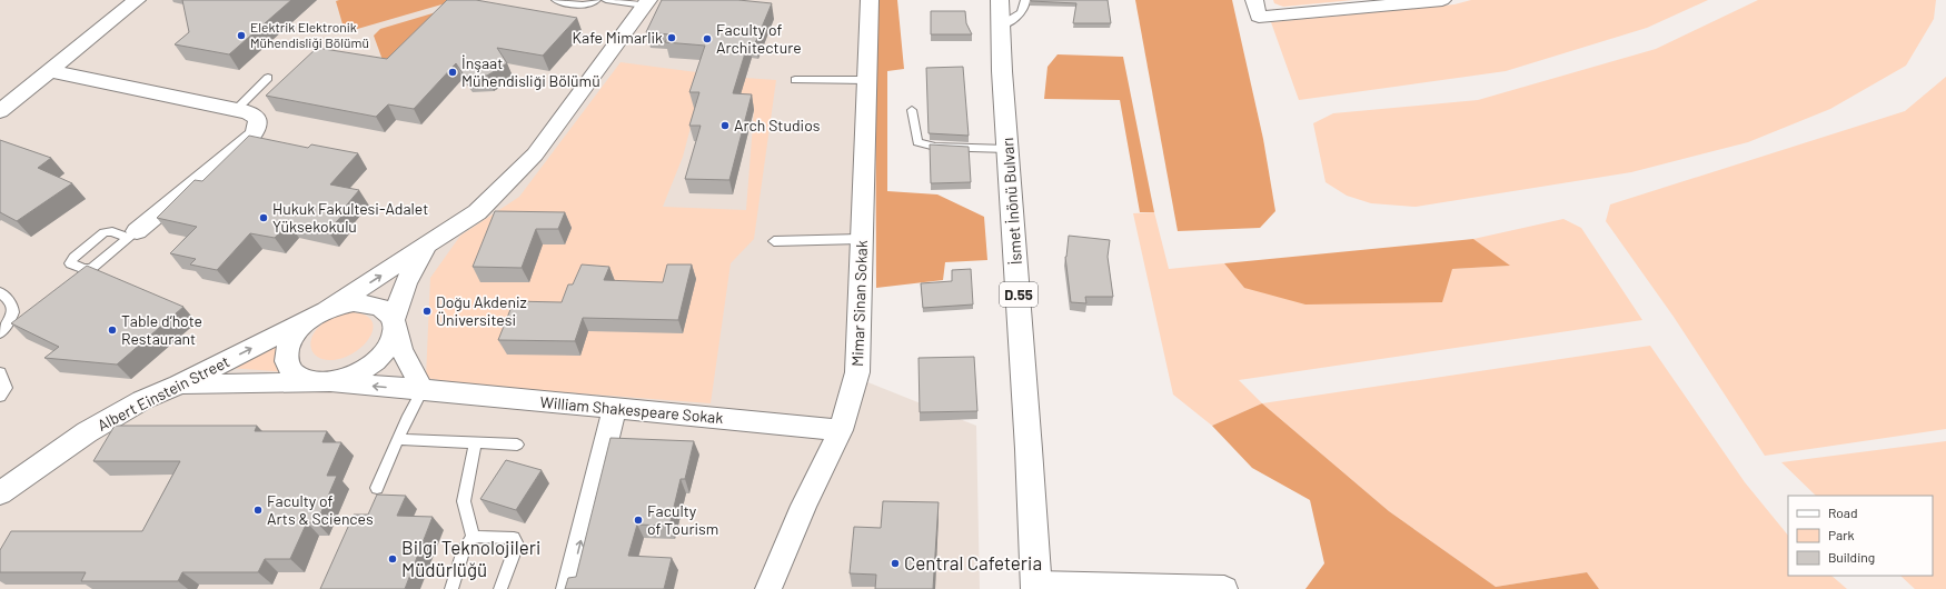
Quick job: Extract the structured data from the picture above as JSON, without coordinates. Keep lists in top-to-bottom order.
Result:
{
  "streets": {
    "main road": ["İsmet İnönü Bulvarı", "D.55"],
    "street": ["Mimar Sinan Sokak", "Albert Einstein Street", "William Shakespeare Sokak"]
  },
  "crossings": [
    ["Mimar Sinan Sokak", "William Shakespeare Sokak"],
    ["Albert Einstein Street", "William Shakespeare Sokak"]
  ],
  "one_way": ["Albert Einstein Street"],
  "places": [
    "Elektrik Elektronik Mühendisliği Bölümü",
    "Kafe Mimarlik",
    "Faculty of Architecture",
    "İnşaat Mühendisliği Bölümü",
    "Arch Studios",
    "Hukuk Fakultesi-Adalet Yüksekokulu",
    "Doğu Akdeniz Üniversitesi",
    "Table d’hote Restaurant",
    "Faculty of Arts & Sciences",
    "Faculty of Tourism",
    "Bilgi Teknolojileri Müdürlüğü",
    "Central Cafeteria"
  ],
  "legend": ["Road", "Park", "Building"]
}
